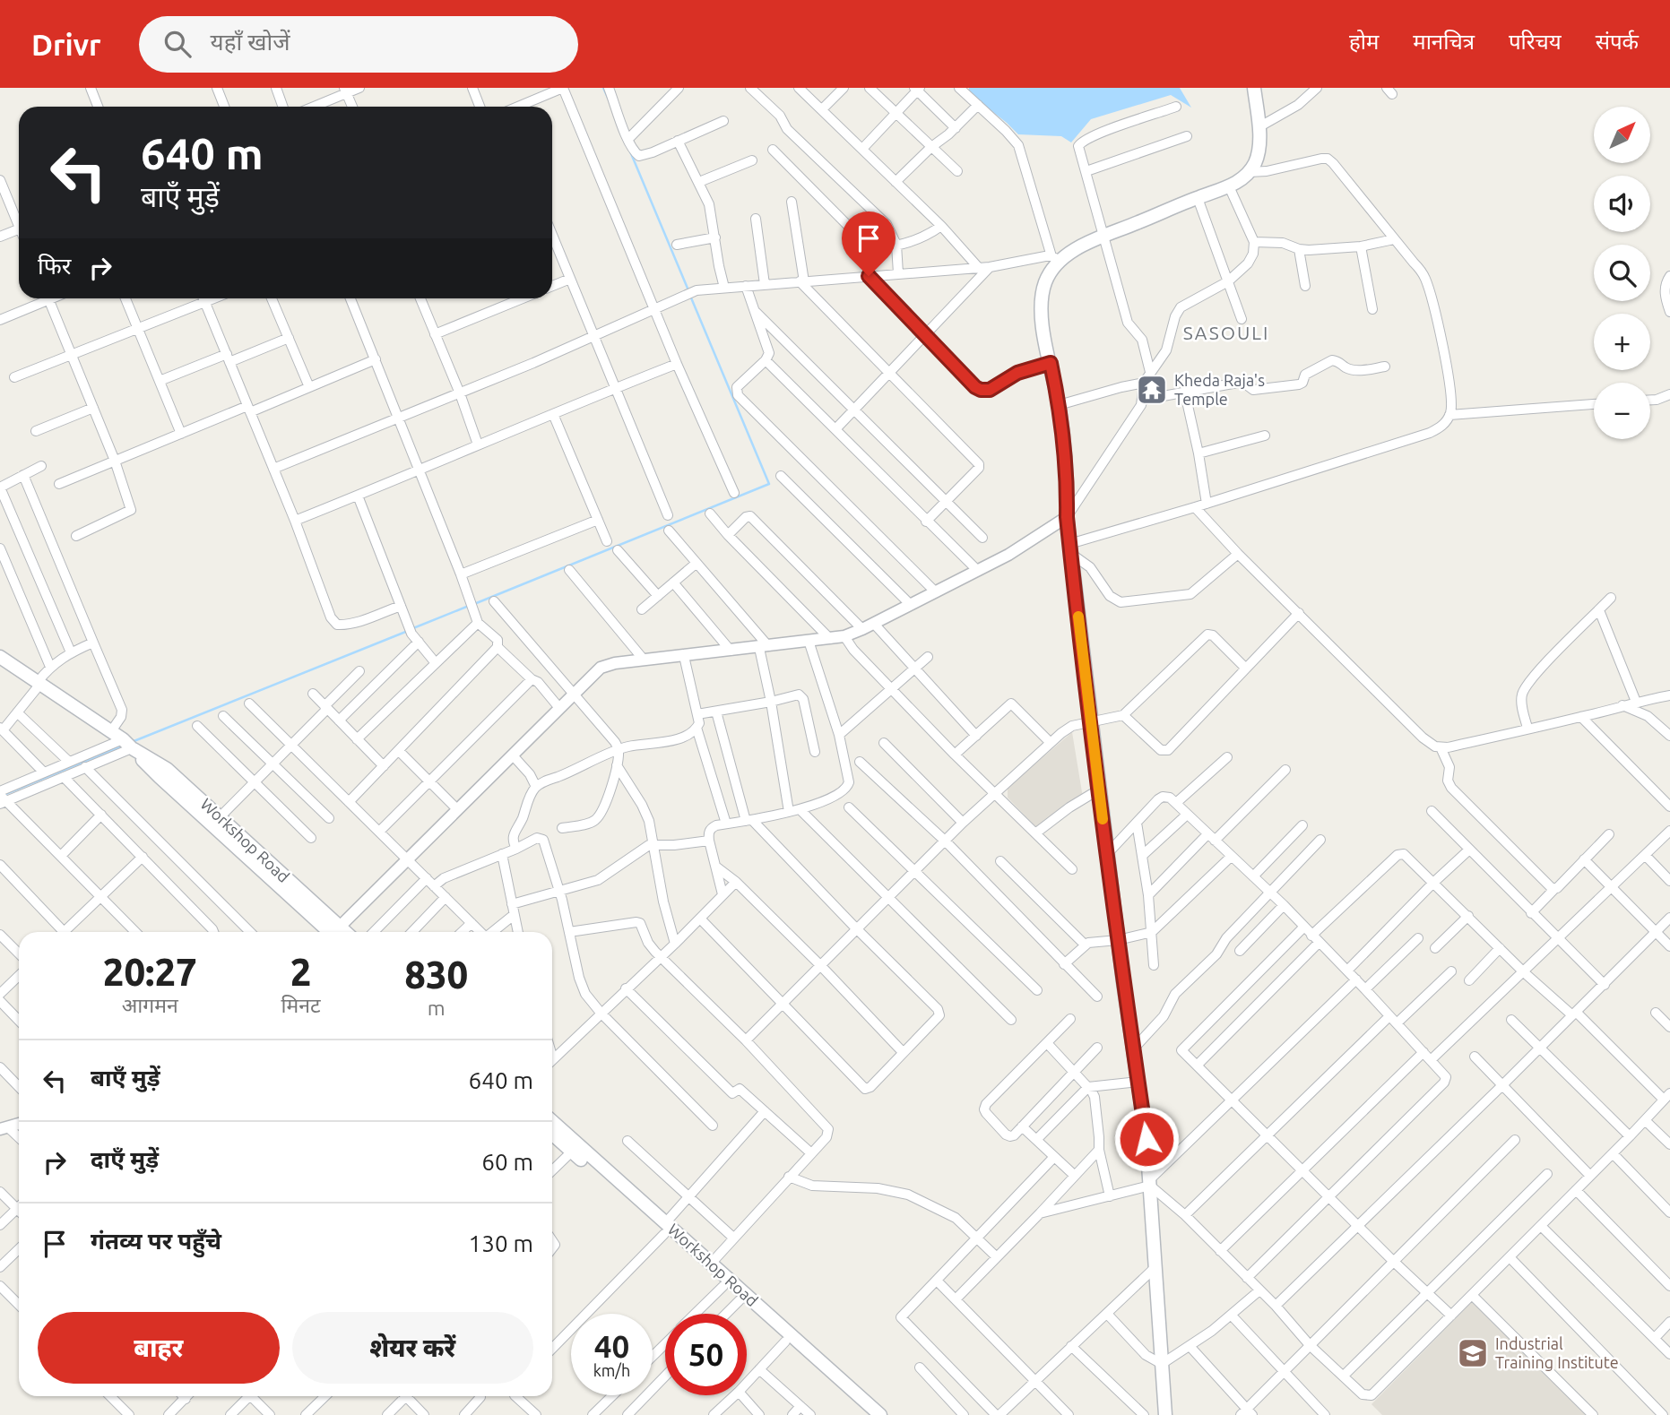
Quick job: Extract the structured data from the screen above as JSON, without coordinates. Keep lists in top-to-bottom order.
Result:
{
  "streets": {
    "main road": ["Workshop Road"]
  },
  "districts": ["SASOULI"],
  "places": {
    "temple": ["Kheda Raja's Temple"],
    "school or university": ["Industrial Training Institute"]
  },
  "north": "top right",
  "page": {
    "header": "Drivr",
    "search": "यहाँ खोजें",
    "nav": [
      "होम",
      "मानचित्र",
      "परिचय",
      "संपर्क"
    ],
    "map_buttons": ["+", "−"],
    "turn": ["640 m", "बाएँ मुड़ें"],
    "then": "फिर",
    "eta": [
      "20:27",
      "आगमन",
      "2",
      "मिनट",
      "830",
      "m"
    ],
    "list": [
      {
        "name": "बाएँ मुड़ें",
        "value": "640 m"
      },
      {
        "name": "दाएँ मुड़ें",
        "value": "60 m"
      },
      {
        "name": "गंतव्य पर पहुँचे",
        "value": "130 m"
      }
    ],
    "buttons": ["बाहर", "शेयर करें"],
    "speed": "40 km/h",
    "limit": "50"
  }
}
